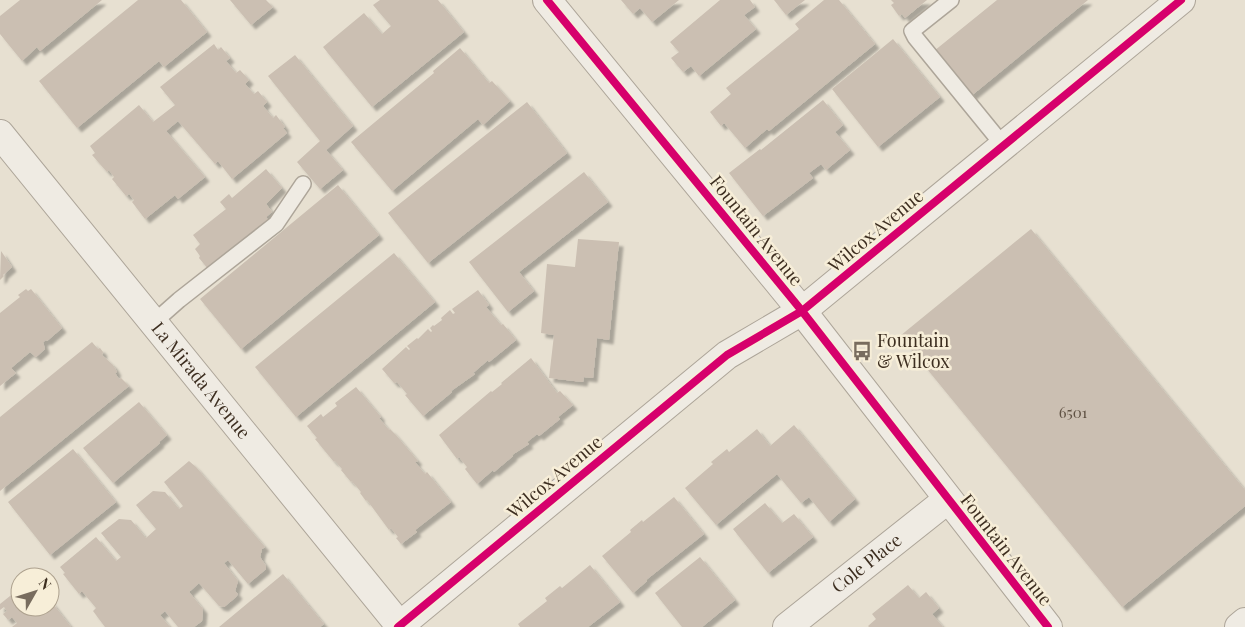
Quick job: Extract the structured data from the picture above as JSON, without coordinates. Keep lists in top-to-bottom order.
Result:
{
  "streets": {
    "street": [
      "Fountain Avenue",
      "Wilcox Avenue",
      "La Mirada Avenue",
      "Cole Place"
    ]
  },
  "crossings": [
    ["Fountain Avenue", "Wilcox Avenue"],
    ["Fountain Avenue", "Cole Place"],
    ["Wilcox Avenue", "La Mirada Avenue"]
  ],
  "places": {
    "bus stop": ["Fountain & Wilcox"]
  },
  "house_numbers": ["6501"],
  "north": "top right"
}
